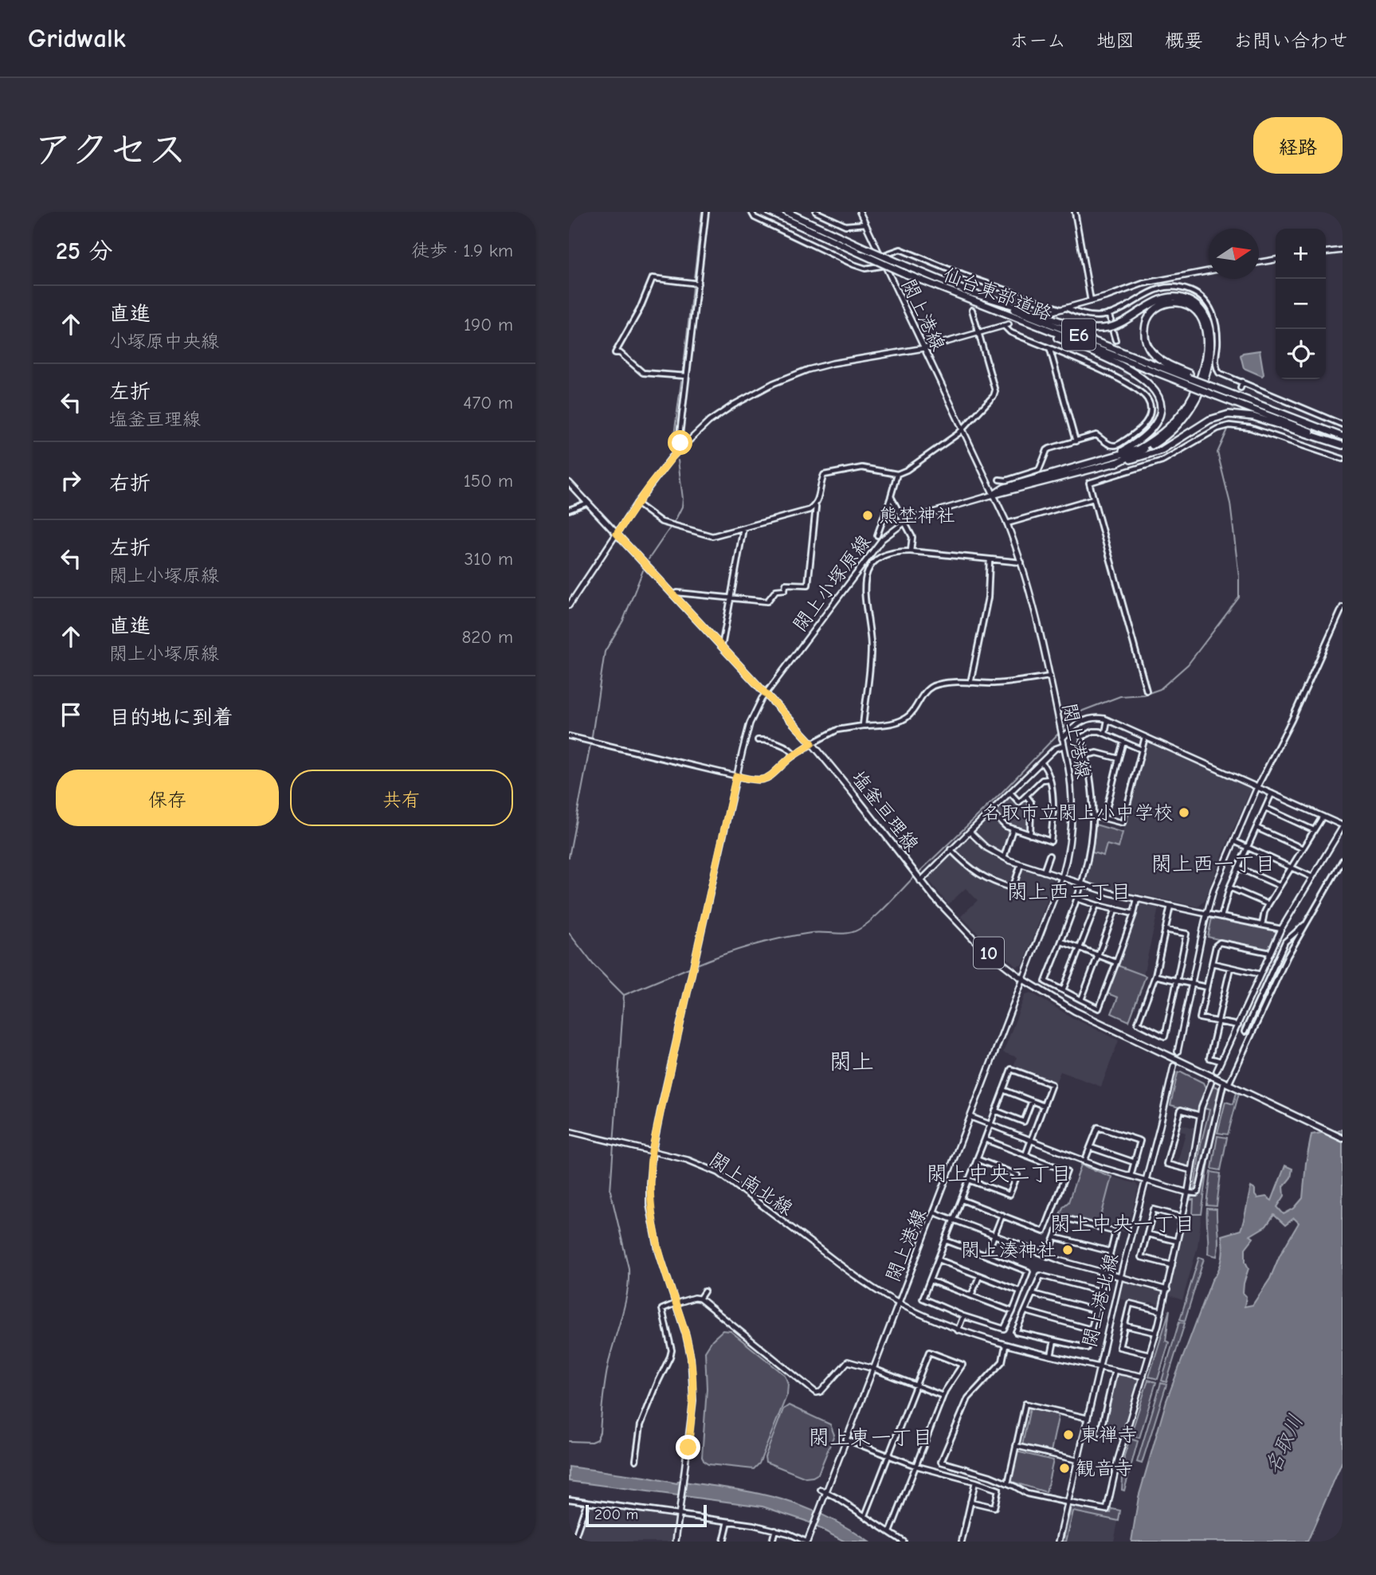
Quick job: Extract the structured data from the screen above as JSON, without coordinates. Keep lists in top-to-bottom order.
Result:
{
  "streets": {
    "highway": ["仙台東部道路", "E6"],
    "main road": ["塩釜亘理線", "10"],
    "street": [
      "閖上港線",
      "閖上小塚原線",
      "閖上南北線",
      "閖上港北線"
    ]
  },
  "crossings": [
    ["閖上港線", "閖上小塚原線"],
    ["閖上港線", "塩釜亘理線"],
    ["閖上港線", "閖上南北線"],
    ["塩釜亘理線", "10"],
    ["閖上南北線", "閖上港北線"]
  ],
  "districts": [
    "閖上西一丁目",
    "閖上西二丁目",
    "閖上",
    "閖上中央二丁目",
    "閖上中央一丁目",
    "閖上東一丁目"
  ],
  "water": ["名取川"],
  "places": [
    "熊埜神社",
    "名取市立閖上小中学校",
    "閖上湊神社",
    "東禅寺",
    "観音寺"
  ],
  "scale_bar": "200 m",
  "north": "right",
  "page": {
    "header": "Gridwalk",
    "nav": [
      "ホーム",
      "地図",
      "概要",
      "お問い合わせ"
    ],
    "title": "アクセス",
    "buttons": [
      "経路",
      ["保存", "共有"]
    ],
    "heading": ["25 分", "徒歩 · 1.9 km"],
    "map_buttons": ["+", "−"],
    "list": [
      ["直進", "小塚原中央線", "190 m"],
      ["左折", "塩釜亘理線", "470 m"],
      ["右折", "150 m"],
      ["左折", "閖上小塚原線", "310 m"],
      ["直進", "閖上小塚原線", "820 m"],
      "目的地に到着"
    ],
    "scale": "200 m"
  }
}
